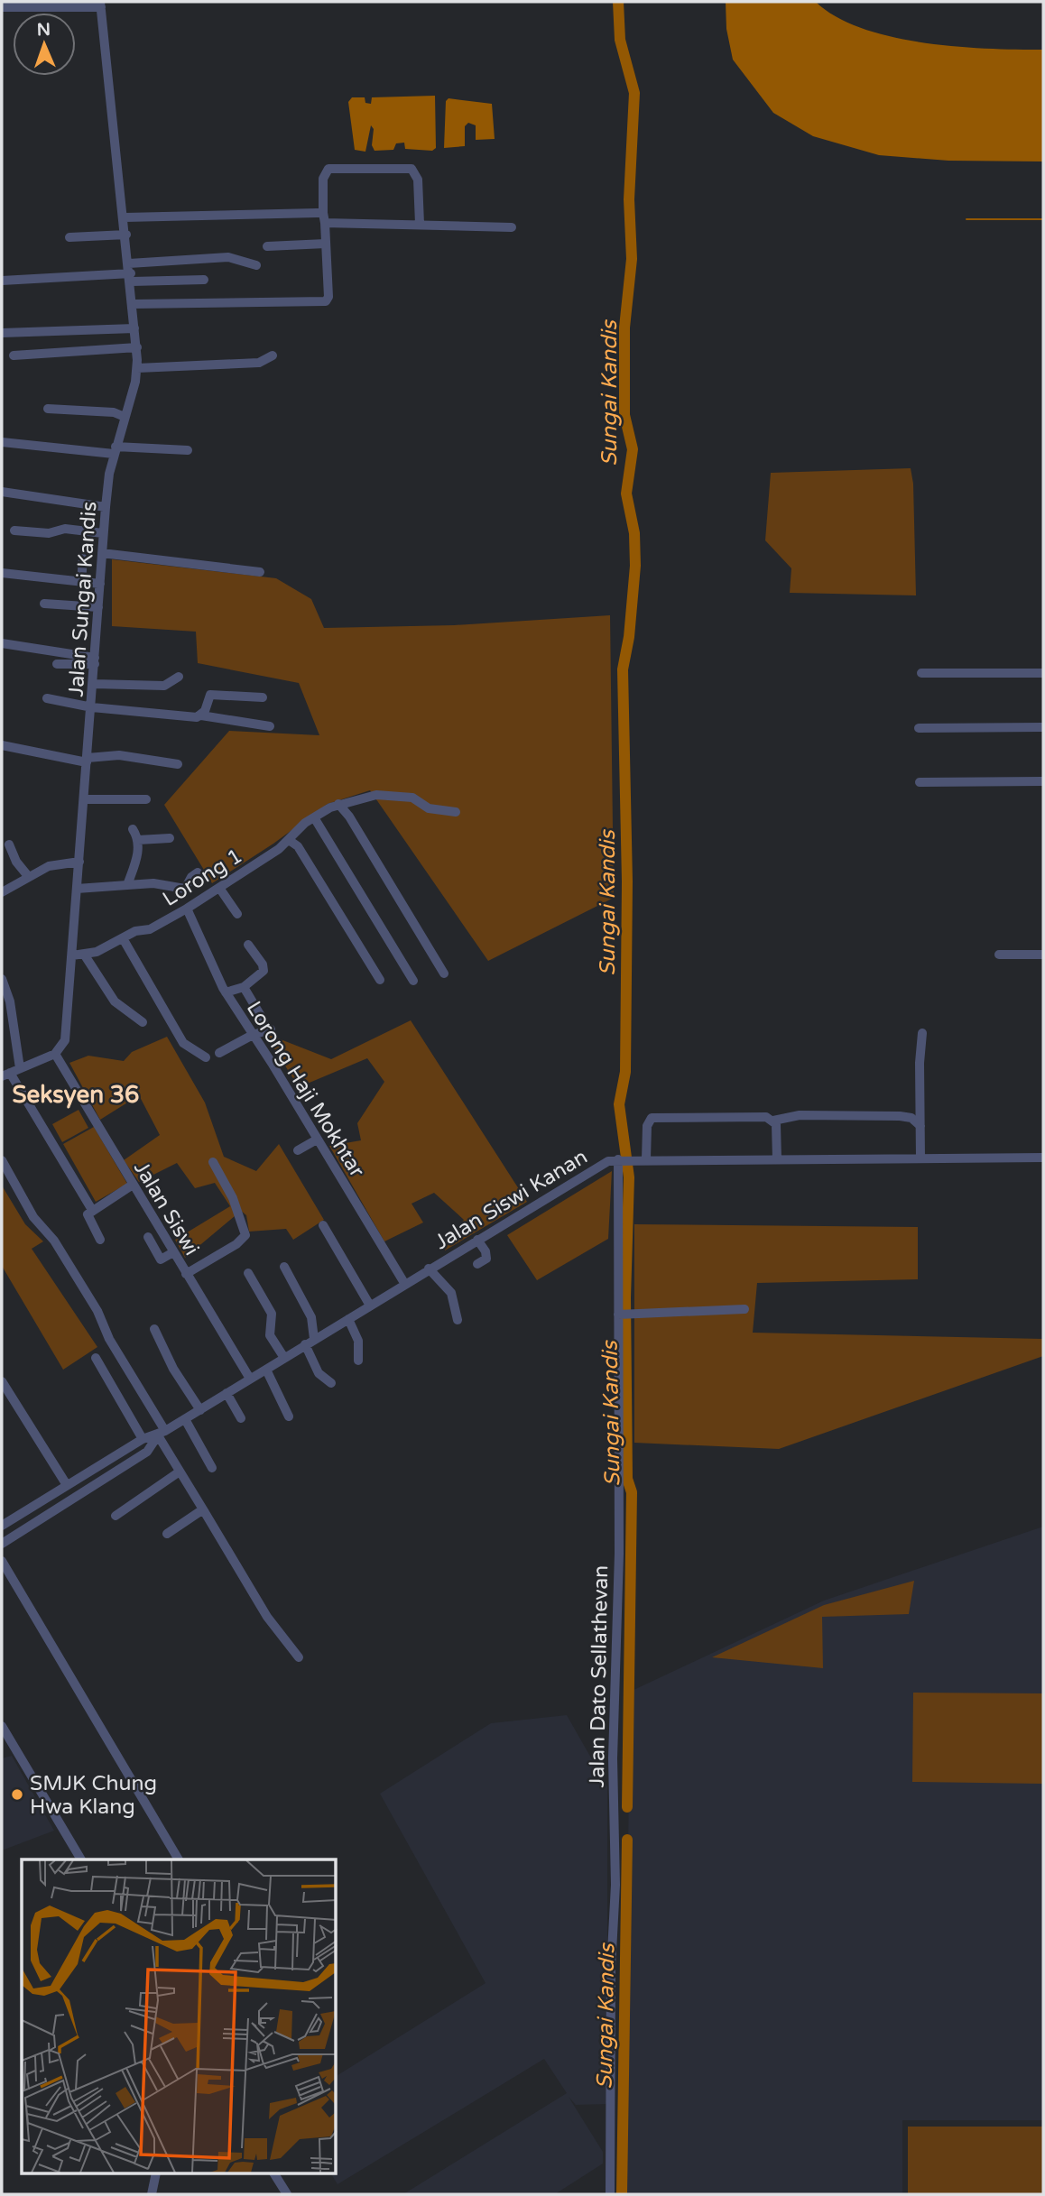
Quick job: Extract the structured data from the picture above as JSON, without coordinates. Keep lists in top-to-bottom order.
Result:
{
  "streets": {
    "street": [
      "Jalan Sungai Kandis",
      "Lorong 1",
      "Lorong Haji Mokhtar",
      "Jalan Siswi Kanan",
      "Jalan Siswi",
      "Jalan Dato Sellathevan"
    ]
  },
  "crossings": [
    ["Jalan Sungai Kandis", "Lorong 1"],
    ["Jalan Sungai Kandis", "Jalan Siswi"],
    ["Lorong 1", "Lorong Haji Mokhtar"],
    ["Lorong Haji Mokhtar", "Jalan Siswi Kanan"],
    ["Jalan Siswi Kanan", "Jalan Siswi"],
    ["Jalan Siswi Kanan", "Jalan Dato Sellathevan"]
  ],
  "districts": ["Seksyen 36"],
  "water": ["Sungai Kandis"],
  "places": ["SMJK Chung Hwa Klang"],
  "north": "top"
}
